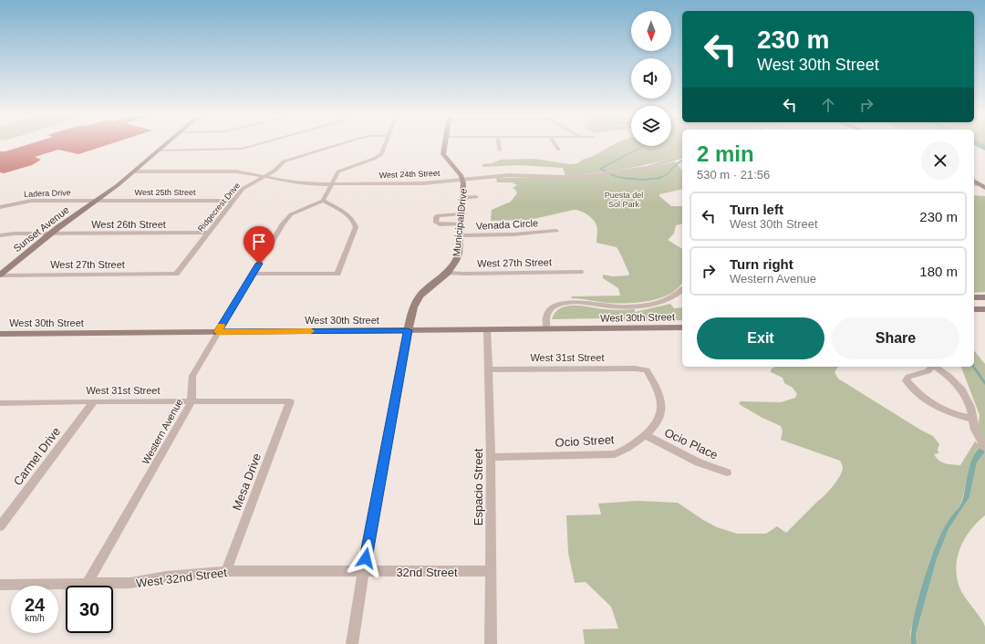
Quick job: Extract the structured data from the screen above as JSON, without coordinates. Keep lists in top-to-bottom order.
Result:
{
  "streets": {
    "street": [
      "West 24th Street",
      "West 25th Street",
      "Ladera Drive",
      "Ridgecrest Drive",
      "Municipal Drive",
      "West 26th Street",
      "Venada Circle",
      "Sunset Avenue",
      "West 27th Street",
      "West 30th Street",
      "West 31st Street",
      "Western Avenue",
      "Ocio Street",
      "Ocio Place",
      "Carmel Drive",
      "Mesa Drive",
      "Espacio Street",
      "32nd Street",
      "West 32nd Street"
    ]
  },
  "crossings": [
    ["West 24th Street", "Ridgecrest Drive"],
    ["West 24th Street", "Municipal Drive"],
    ["West 24th Street", "Sunset Avenue"],
    ["West 25th Street", "Ladera Drive"],
    ["West 25th Street", "Ridgecrest Drive"],
    ["West 25th Street", "Sunset Avenue"],
    ["Ladera Drive", "Sunset Avenue"],
    ["Ridgecrest Drive", "West 26th Street"],
    ["Ridgecrest Drive", "West 27th Street"],
    ["Municipal Drive", "Venada Circle"],
    ["Municipal Drive", "West 27th Street"],
    ["Municipal Drive", "West 30th Street"],
    ["Municipal Drive", "32nd Street"],
    ["Municipal Drive", "West 32nd Street"],
    ["West 26th Street", "Sunset Avenue"],
    ["Sunset Avenue", "West 27th Street"],
    ["West 30th Street", "Western Avenue"],
    ["West 30th Street", "Espacio Street"],
    ["West 31st Street", "Western Avenue"],
    ["West 31st Street", "Ocio Street"],
    ["West 31st Street", "Carmel Drive"],
    ["West 31st Street", "Mesa Drive"],
    ["West 31st Street", "Espacio Street"],
    ["Western Avenue", "West 32nd Street"],
    ["Ocio Street", "Ocio Place"],
    ["Ocio Street", "Espacio Street"],
    ["Mesa Drive", "West 32nd Street"],
    ["Espacio Street", "32nd Street"],
    ["32nd Street", "West 32nd Street"]
  ],
  "parks": ["Puesta del Sol Park"],
  "north": "bottom",
  "page": {
    "turn": ["230 m", "West 30th Street"],
    "heading": ["2 min", "530 m · 21:56"],
    "list": [
      {
        "name": "Turn left",
        "note": "West 30th Street",
        "value": "230 m"
      },
      {
        "name": "Turn right",
        "note": "Western Avenue",
        "value": "180 m"
      }
    ],
    "buttons": ["Exit", "Share"],
    "speed": "24 km/h",
    "limit": "30"
  }
}
